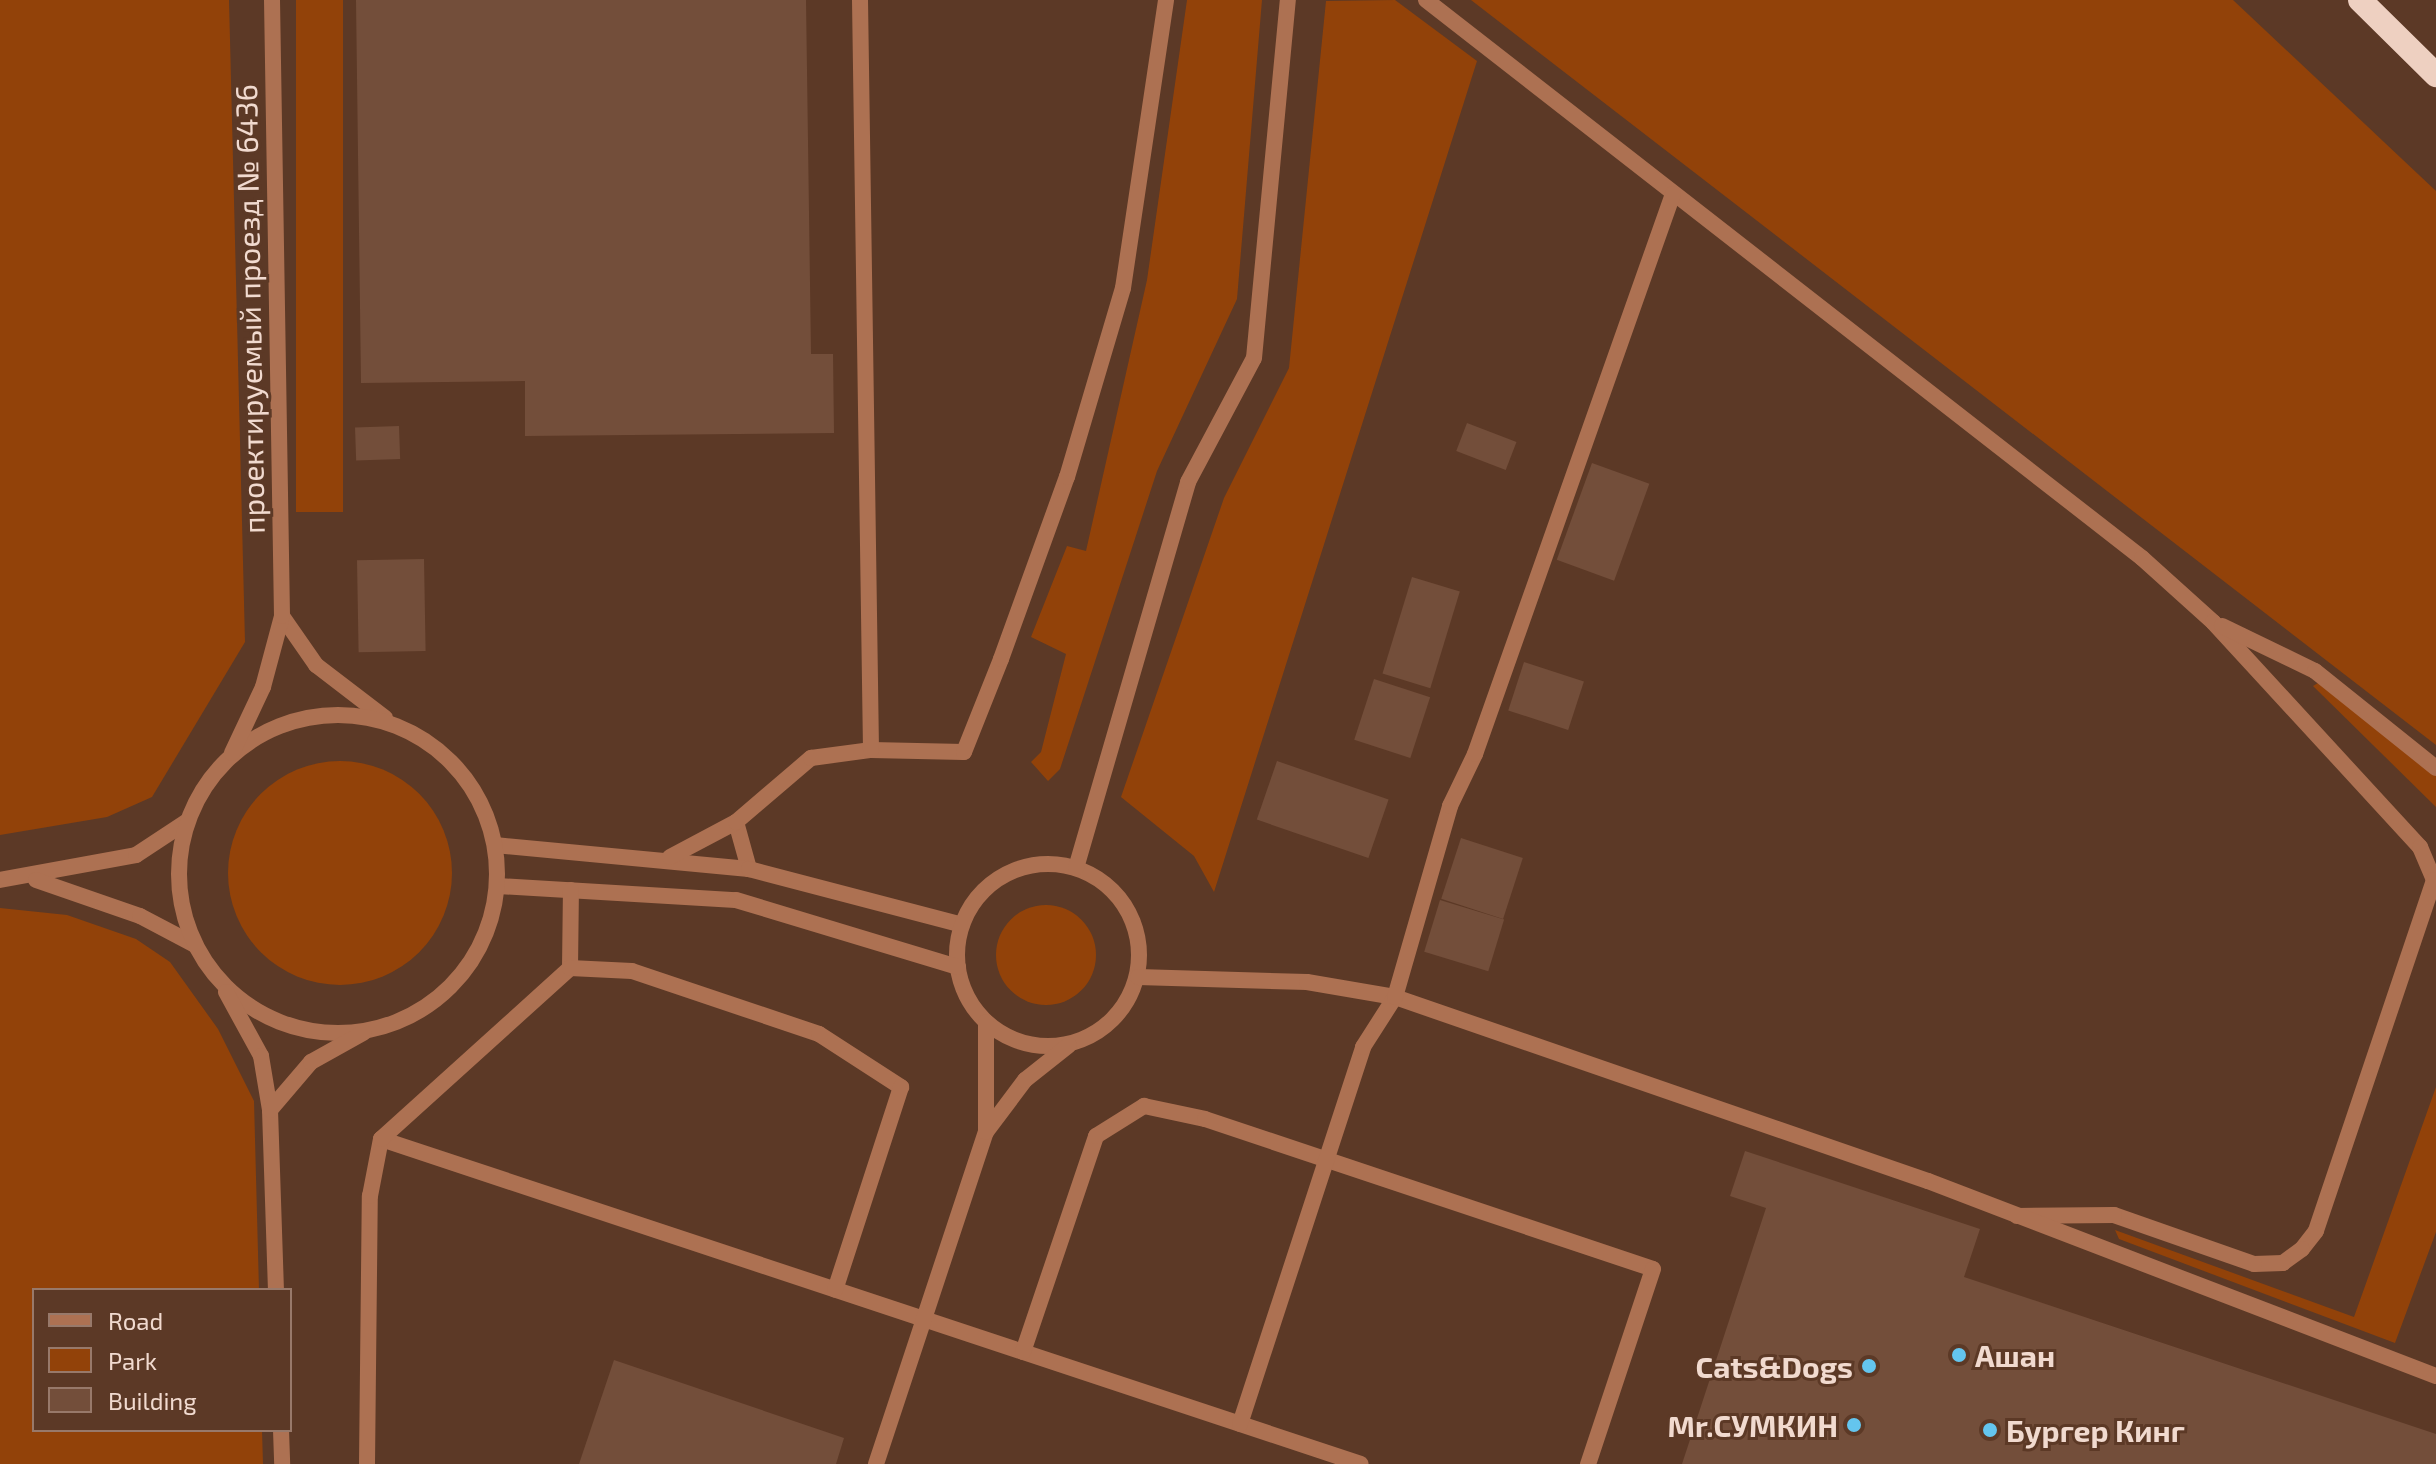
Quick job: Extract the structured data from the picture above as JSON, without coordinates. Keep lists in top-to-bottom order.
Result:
{
  "streets": {
    "street": ["проектируемый проезд № 6436"]
  },
  "places": [
    "Ашан",
    "Cats&Dogs",
    "Mr.СУМКИН",
    "Бургер Кинг"
  ],
  "legend": ["Road", "Park", "Building"]
}
